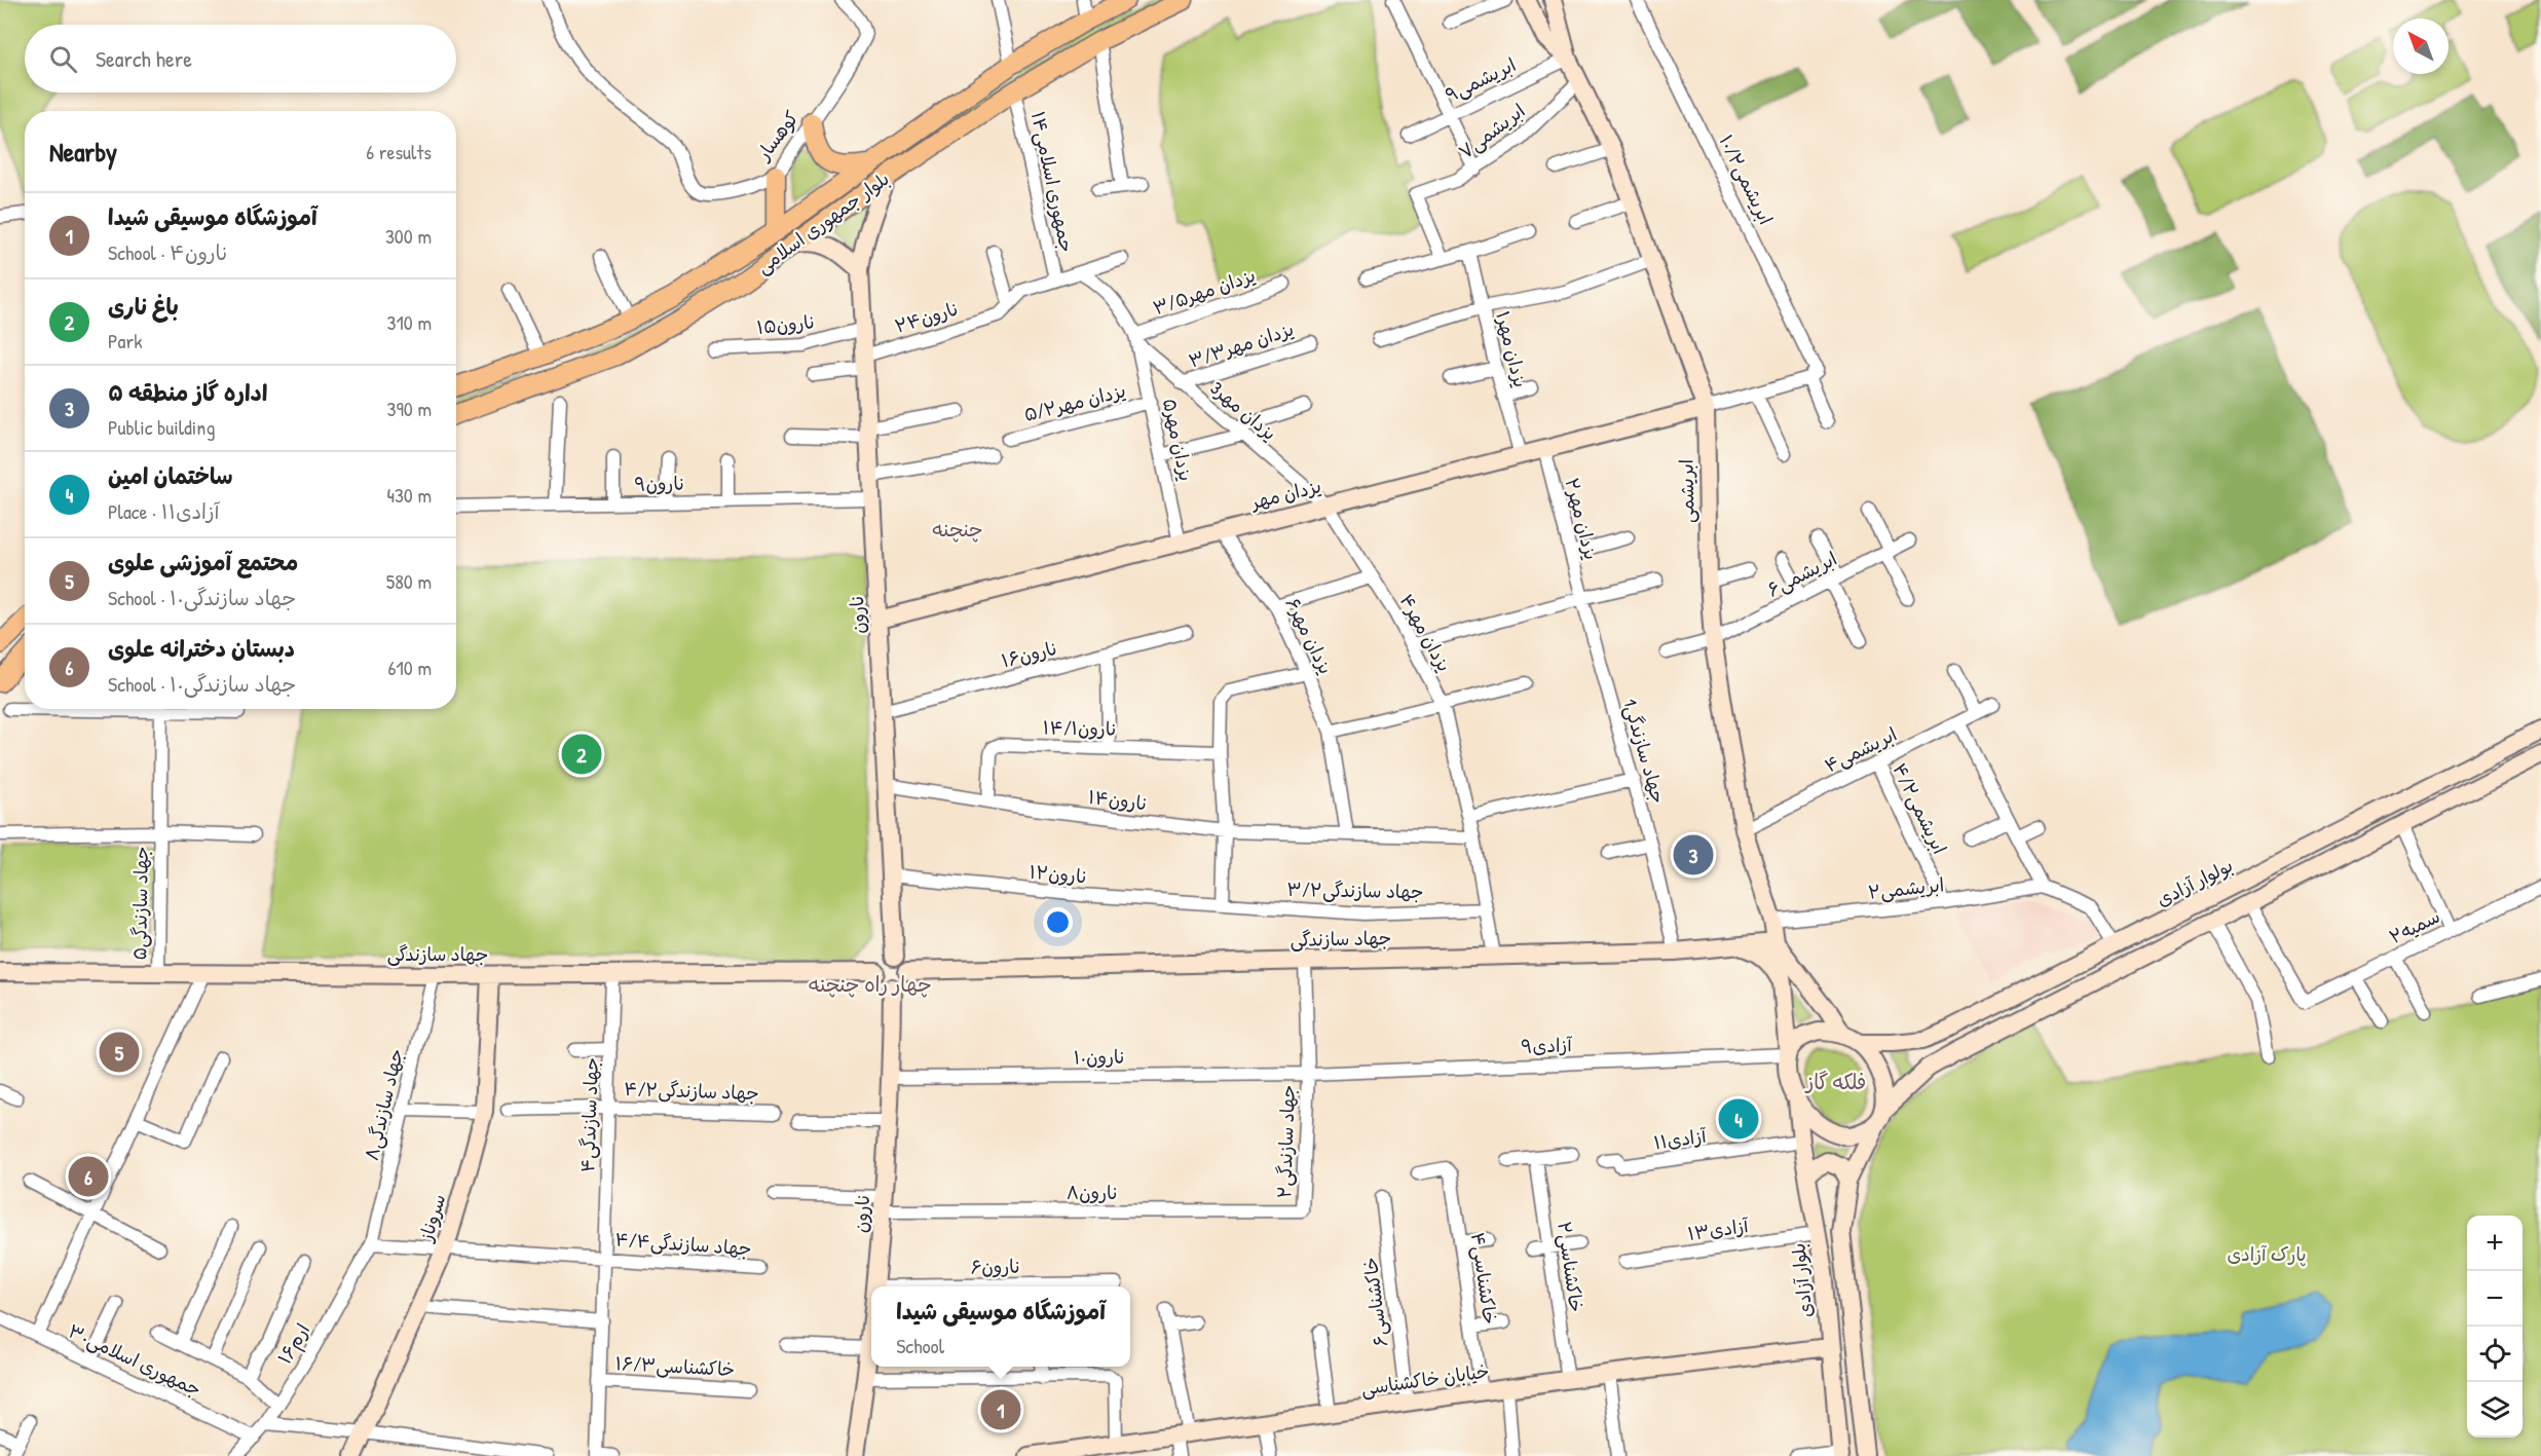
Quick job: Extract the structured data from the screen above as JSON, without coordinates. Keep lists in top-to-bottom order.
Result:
{
  "streets": {
    "main road": [
      "بلوار جمهوری اسلامی",
      "ابریشمی",
      "یزدان مهر",
      "نارون",
      "بولوار آزادی",
      "جهاد سازندگی",
      "سروناز",
      "بلوار آزادی",
      "خیابان خاکشناسی"
    ],
    "street": [
      "ابریشمی۹",
      "ابریشمی۷",
      "کوهسار",
      "۱۰/۲ابریشمی",
      "جمهوری اسلامی۱۴",
      "۳/۵یزدان مهر",
      "نارون۲۴",
      "نارون۱۵",
      "۳/۳یزدان مهر",
      "یزدان مهر۱",
      "۵/۲یزدان مهر",
      "3یزدان مهر",
      "یزدان مهر۵",
      "نارون۹",
      "یزدان مهر۲",
      "ابریشمی۶",
      "یزدان مهر۴",
      "یزدان مهر۶",
      "نارون۱۶",
      "۱۴/۱نارون",
      "ابریشمی۴",
      "1جهاد سازندگی",
      "نارون۱۴",
      "ابریشمی۴/۲",
      "نارون۱۲",
      "ابریشمی۲",
      "۳/۲جهاد سازندگی",
      "جهاد سازندگی۵",
      "۲سمیه",
      "آزادی۹",
      "نارون۱۰",
      "۴/۲جهاد سازندگی",
      "جهاد سازندگی۸",
      "جهاد سازندگی۴",
      "آزادی۱۱",
      "۲جهاد سازندگی",
      "نارون۸",
      "آزادی۱۳",
      "۴/۴جهاد سازندگی",
      "نارون۶",
      "خاکشناسی۲",
      "خاکشناسی۴",
      "خاکشناسی۶",
      "ارم۱۶",
      "جمهوری اسلامی۳۰",
      "۱۶/۳خاکشناسی"
    ]
  },
  "crossings": [
    ["ابریشمی۹", "ابریشمی"],
    ["ابریشمی۷", "ابریشمی"],
    ["جمهوری اسلامی۱۴", "بلوار جمهوری اسلامی"],
    ["بلوار جمهوری اسلامی", "نارون"],
    ["۳/۵یزدان مهر", "3یزدان مهر"],
    ["۳/۵یزدان مهر", "یزدان مهر۵"],
    ["نارون۲۴", "نارون"],
    ["نارون۱۵", "نارون"],
    ["۳/۳یزدان مهر", "3یزدان مهر"],
    ["یزدان مهر۱", "یزدان مهر"],
    ["۵/۲یزدان مهر", "یزدان مهر۵"],
    ["3یزدان مهر", "یزدان مهر۵"],
    ["3یزدان مهر", "یزدان مهر"],
    ["3یزدان مهر", "یزدان مهر۴"],
    ["یزدان مهر۵", "یزدان مهر"],
    ["نارون۹", "نارون"],
    ["ابریشمی", "یزدان مهر"],
    ["ابریشمی", "ابریشمی۶"],
    ["ابریشمی", "ابریشمی۴"],
    ["ابریشمی", "بولوار آزادی"],
    ["ابریشمی", "ابریشمی۲"],
    ["ابریشمی", "جهاد سازندگی"],
    ["ابریشمی", "آزادی۹"],
    ["ابریشمی", "بلوار آزادی"],
    ["یزدان مهر", "یزدان مهر۲"],
    ["یزدان مهر", "نارون"],
    ["یزدان مهر", "یزدان مهر۴"],
    ["یزدان مهر", "یزدان مهر۶"],
    ["یزدان مهر۲", "1جهاد سازندگی"],
    ["نارون", "نارون۱۶"],
    ["نارون", "نارون۱۴"],
    ["نارون", "نارون۱۲"],
    ["نارون", "جهاد سازندگی"],
    ["نارون", "نارون۱۰"],
    ["نارون", "نارون۸"],
    ["نارون", "نارون۶"],
    ["یزدان مهر۴", "نارون۱۴"],
    ["یزدان مهر۴", "۳/۲جهاد سازندگی"],
    ["یزدان مهر۴", "جهاد سازندگی"],
    ["یزدان مهر۶", "نارون۱۴"],
    ["۱۴/۱نارون", "نارون۱۴"],
    ["ابریشمی۴", "ابریشمی۴/۲"],
    ["1جهاد سازندگی", "جهاد سازندگی"],
    ["ابریشمی۴/۲", "ابریشمی۲"],
    ["نارون۱۲", "۳/۲جهاد سازندگی"],
    ["بولوار آزادی", "آزادی۹"],
    ["بولوار آزادی", "بلوار آزادی"],
    ["جهاد سازندگی۵", "جهاد سازندگی"],
    ["جهاد سازندگی", "جهاد سازندگی۸"],
    ["جهاد سازندگی", "جهاد سازندگی۴"],
    ["جهاد سازندگی", "۲جهاد سازندگی"],
    ["جهاد سازندگی", "سروناز"],
    ["آزادی۹", "نارون۱۰"],
    ["آزادی۹", "۲جهاد سازندگی"],
    ["آزادی۹", "بلوار آزادی"],
    ["نارون۱۰", "۲جهاد سازندگی"],
    ["۴/۲جهاد سازندگی", "جهاد سازندگی۴"],
    ["جهاد سازندگی۸", "۴/۴جهاد سازندگی"],
    ["جهاد سازندگی۸", "ارم۱۶"],
    ["جهاد سازندگی۴", "۴/۴جهاد سازندگی"],
    ["جهاد سازندگی۴", "۱۶/۳خاکشناسی"],
    ["آزادی۱۱", "بلوار آزادی"],
    ["۲جهاد سازندگی", "نارون۸"],
    ["سروناز", "۴/۴جهاد سازندگی"],
    ["آزادی۱۳", "بلوار آزادی"],
    ["۴/۴جهاد سازندگی", "ارم۱۶"],
    ["خاکشناسی۲", "خیابان خاکشناسی"],
    ["خاکشناسی۴", "خیابان خاکشناسی"],
    ["بلوار آزادی", "خیابان خاکشناسی"],
    ["خاکشناسی۶", "خیابان خاکشناسی"],
    ["ارم۱۶", "جمهوری اسلامی۳۰"]
  ],
  "districts": ["چنچنه", "چهار راه چنچنه", "فلکه گاز"],
  "parks": ["پارک آزادی"],
  "north": "top left",
  "page": {
    "search": "Search here",
    "heading": ["Nearby", "6 results"],
    "list": [
      {
        "mark": "1",
        "name": "آموزشگاه موسیقی شیدا",
        "note": "School · نارون۴",
        "value": "300 m"
      },
      {
        "mark": "2",
        "name": "باغ ناری",
        "note": "Park",
        "value": "310 m"
      },
      {
        "mark": "3",
        "name": "اداره گاز منطقه ۵",
        "note": "Public building",
        "value": "390 m"
      },
      {
        "mark": "4",
        "name": "ساختمان امین",
        "note": "Place · آزادی۱۱",
        "value": "430 m"
      },
      {
        "mark": "5",
        "name": "محتمع آموزشی علوی",
        "note": "School · جهاد سازندگی۱۰",
        "value": "580 m"
      },
      {
        "mark": "6",
        "name": "دبستان دخترانه علوی",
        "note": "School · جهاد سازندگی۱۰",
        "value": "610 m"
      }
    ],
    "pins": [
      "2",
      "3",
      "5",
      "4",
      "6",
      "1"
    ],
    "map_buttons": ["+", "−"],
    "popup": ["آموزشگاه موسیقی شیدا", "School"]
  }
}
